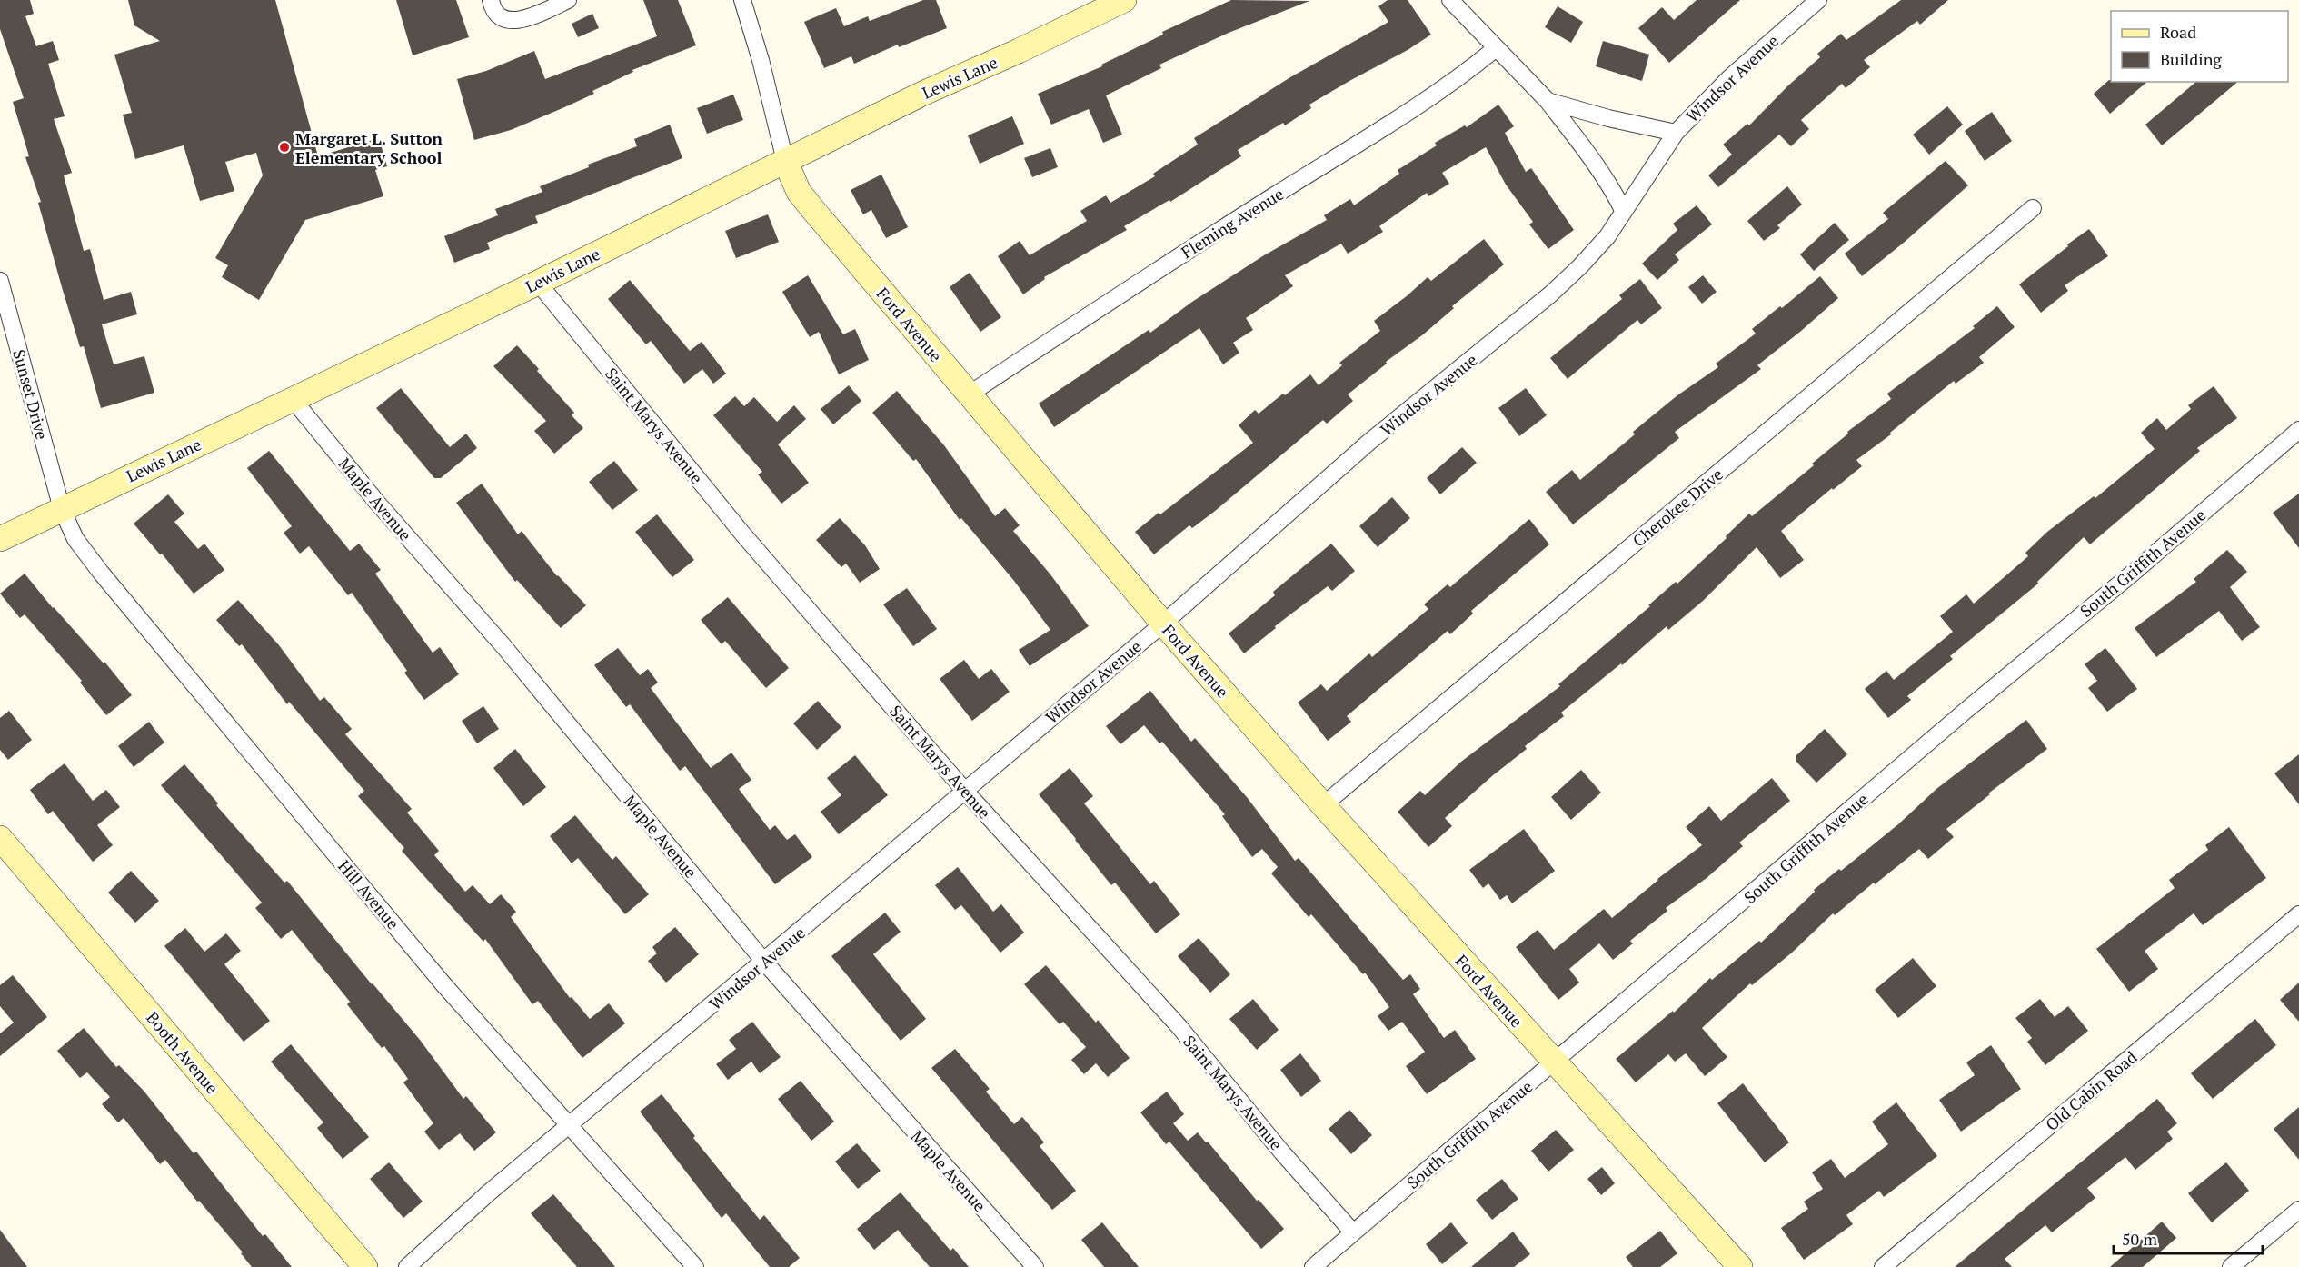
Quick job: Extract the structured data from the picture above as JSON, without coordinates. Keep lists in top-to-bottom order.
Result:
{
  "streets": {
    "street": [
      "Lewis Lane",
      "Windsor Avenue",
      "Fleming Avenue",
      "Ford Avenue",
      "Sunset Drive",
      "Saint Marys Avenue",
      "Maple Avenue",
      "Cherokee Drive",
      "South Griffith Avenue",
      "Hill Avenue",
      "Booth Avenue",
      "Old Cabin Road"
    ]
  },
  "crossings": [
    ["Lewis Lane", "Ford Avenue"],
    ["Lewis Lane", "Sunset Drive"],
    ["Lewis Lane", "Saint Marys Avenue"],
    ["Lewis Lane", "Maple Avenue"],
    ["Lewis Lane", "Hill Avenue"],
    ["Windsor Avenue", "Ford Avenue"],
    ["Windsor Avenue", "Saint Marys Avenue"],
    ["Windsor Avenue", "Maple Avenue"],
    ["Windsor Avenue", "Hill Avenue"],
    ["Fleming Avenue", "Ford Avenue"],
    ["Ford Avenue", "Cherokee Drive"],
    ["Ford Avenue", "South Griffith Avenue"],
    ["Sunset Drive", "Hill Avenue"],
    ["Saint Marys Avenue", "South Griffith Avenue"]
  ],
  "places": ["Margaret L. Sutton Elementary School"],
  "legend": ["Road", "Building"],
  "scale_bar": "50 m"
}
